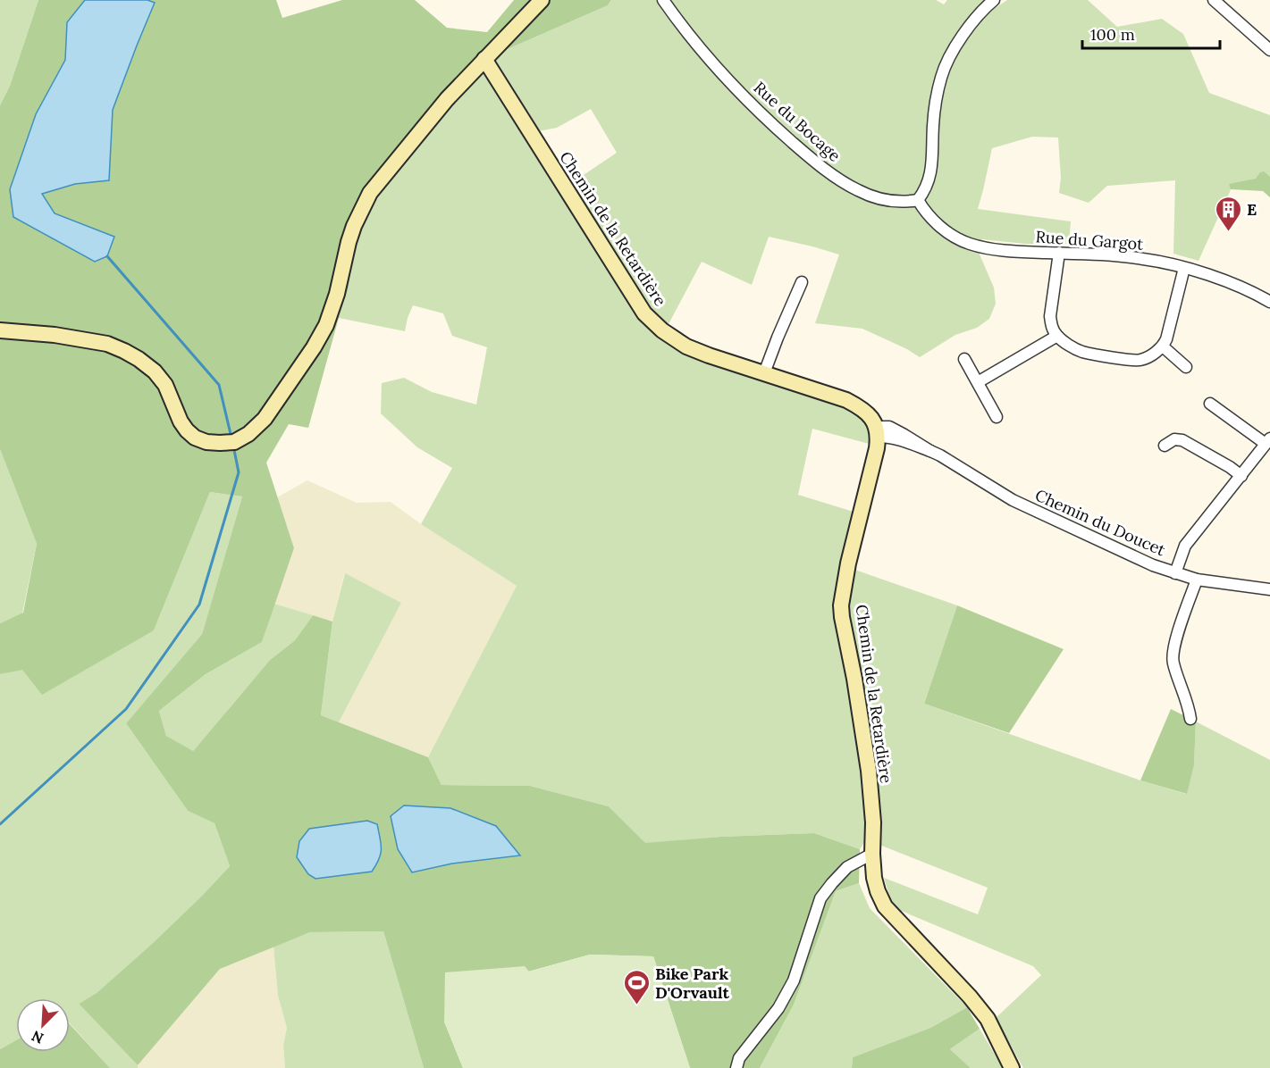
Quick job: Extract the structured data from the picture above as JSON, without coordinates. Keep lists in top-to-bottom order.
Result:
{
  "streets": {
    "street": [
      "Rue du Bocage",
      "Chemin de la Retardière",
      "Rue du Gargot",
      "Chemin du Doucet"
    ]
  },
  "crossings": [
    ["Rue du Bocage", "Rue du Gargot"],
    ["Chemin de la Retardière", "Chemin du Doucet"]
  ],
  "places": {
    "building": ["E"],
    "sports": ["Bike Park D'Orvault"]
  },
  "scale_bar": "100 m",
  "north": "bottom left"
}
